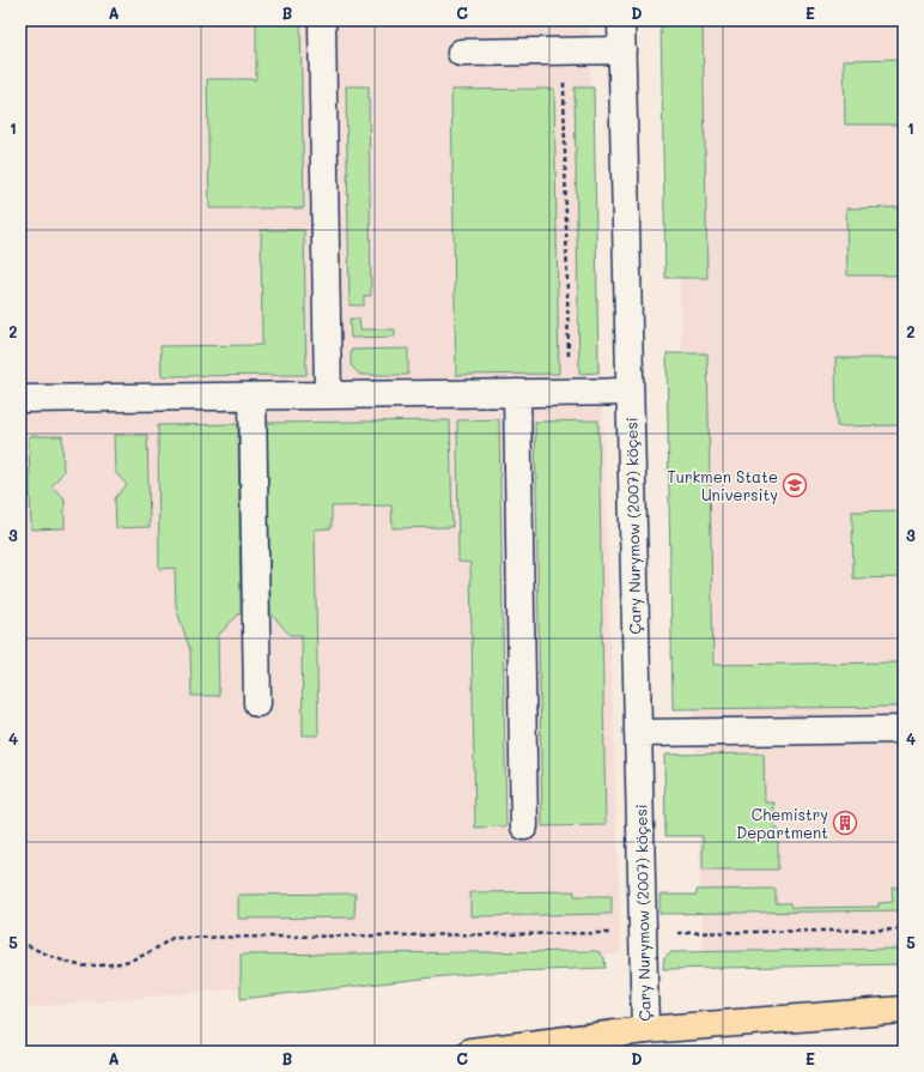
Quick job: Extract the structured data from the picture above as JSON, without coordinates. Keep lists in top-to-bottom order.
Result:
{
  "streets": {
    "street": ["Çary Nurymow (2007) köçesi"]
  },
  "places": {
    "school or university": ["Turkmen State University"],
    "building": ["Chemistry Department"]
  },
  "grid": {
    "columns": [
      "A",
      "B",
      "C",
      "D",
      "E"
    ],
    "rows": [
      "1",
      "2",
      "3",
      "4",
      "5"
    ]
  }
}
